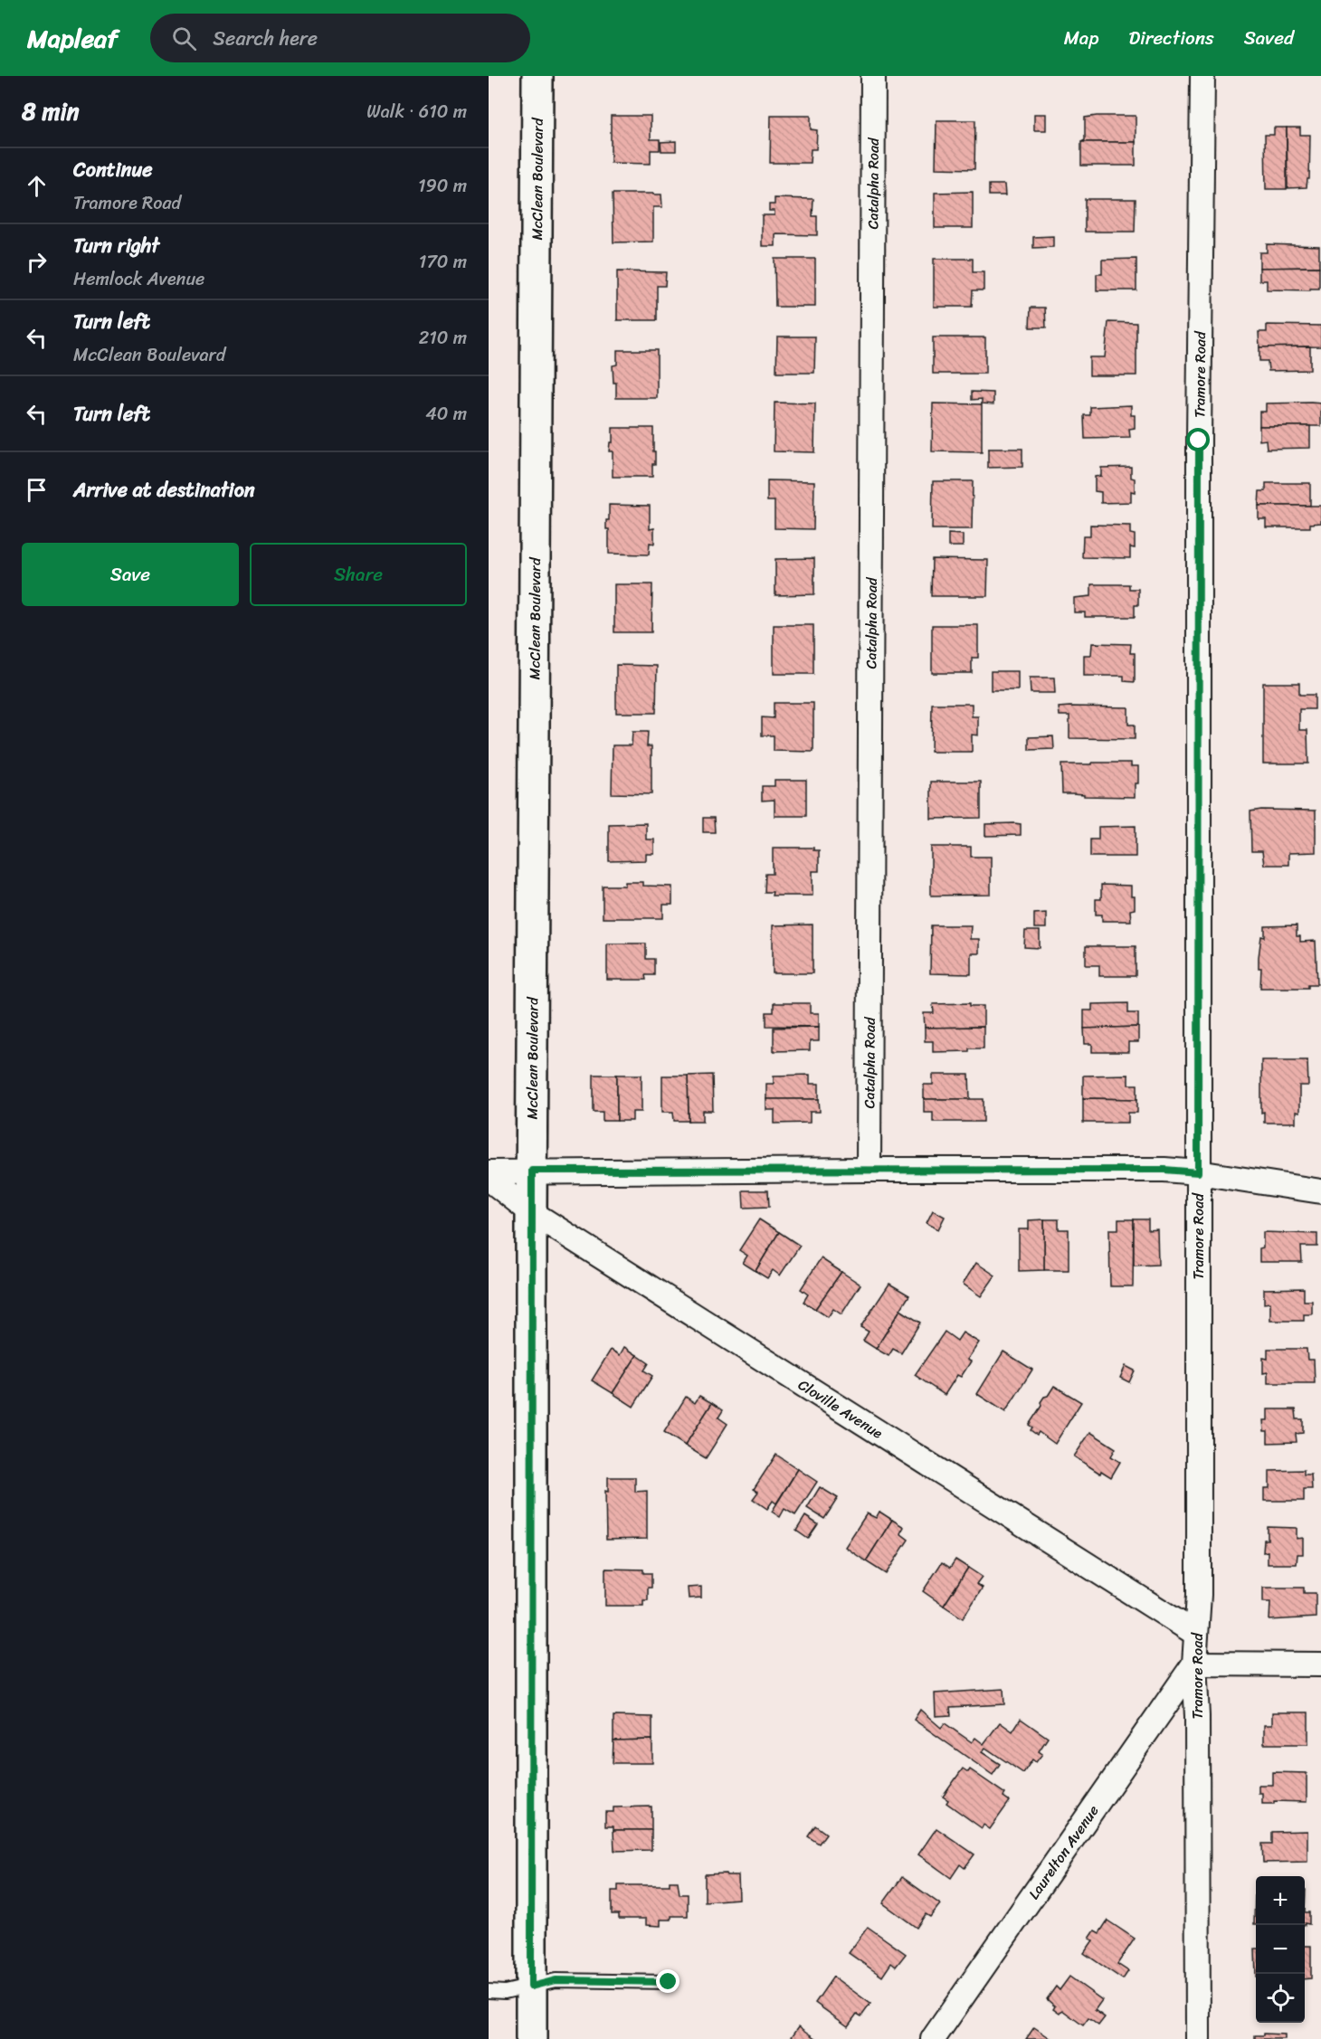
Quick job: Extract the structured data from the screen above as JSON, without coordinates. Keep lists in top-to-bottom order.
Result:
{
  "streets": {
    "street": [
      "McClean Boulevard",
      "Catalpha Road",
      "Tramore Road",
      "Cloville Avenue",
      "Laurelton Avenue"
    ]
  },
  "crossings": [
    ["McClean Boulevard", "Cloville Avenue"],
    ["Tramore Road", "Cloville Avenue"],
    ["Tramore Road", "Laurelton Avenue"]
  ],
  "page": {
    "header": "Mapleaf",
    "search": "Search here",
    "nav": ["Map", "Directions", "Saved"],
    "heading": ["8 min", "Walk · 610 m"],
    "list": [
      ["Continue", "Tramore Road", "190 m"],
      ["Turn right", "Hemlock Avenue", "170 m"],
      ["Turn left", "McClean Boulevard", "210 m"],
      ["Turn left", "40 m"],
      "Arrive at destination"
    ],
    "buttons": ["Save", "Share"],
    "map_buttons": ["+", "−"]
  }
}
